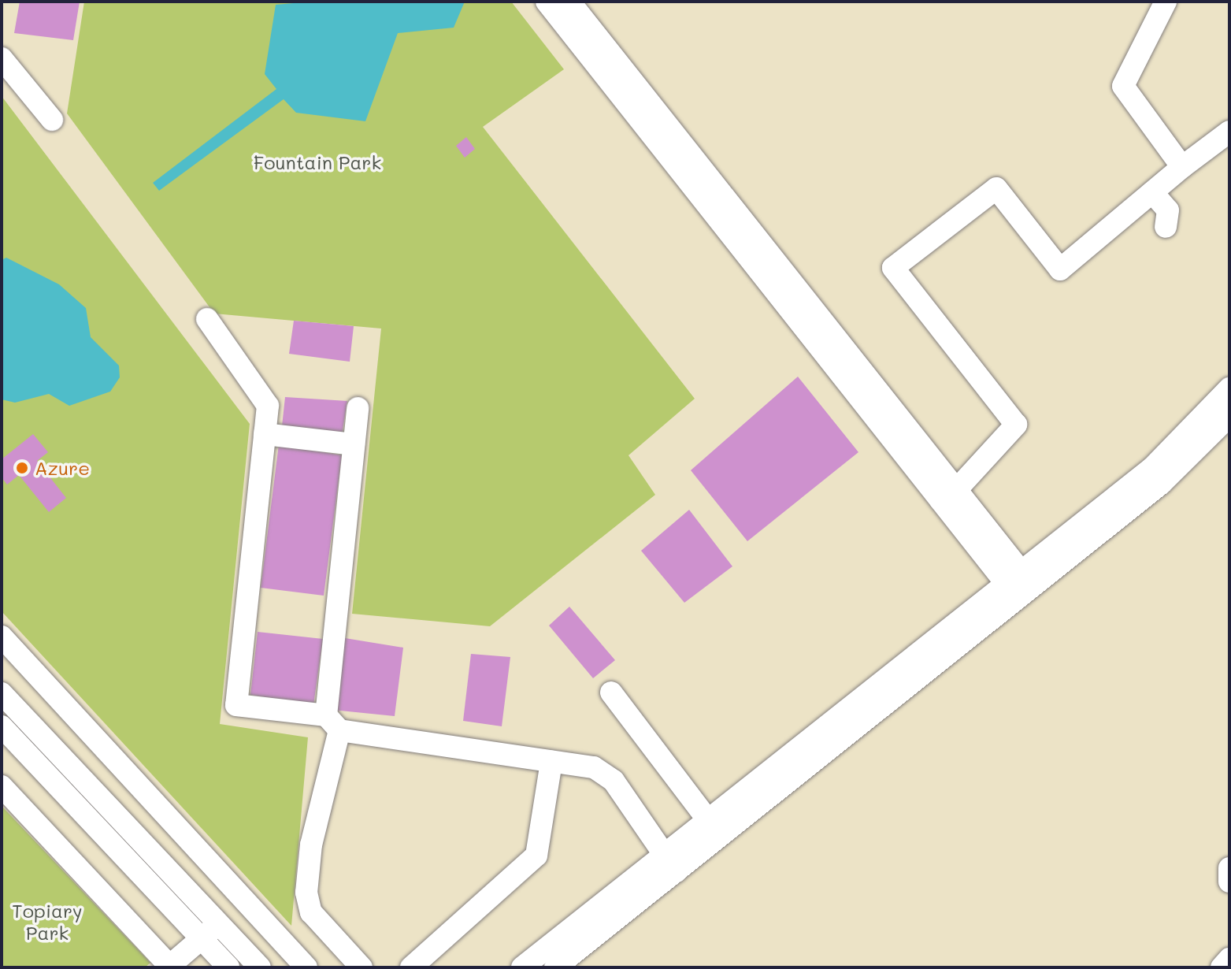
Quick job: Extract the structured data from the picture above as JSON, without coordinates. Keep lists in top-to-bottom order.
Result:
{
  "parks": ["Fountain Park", "Topiary Park"],
  "places": ["Azure"]
}
